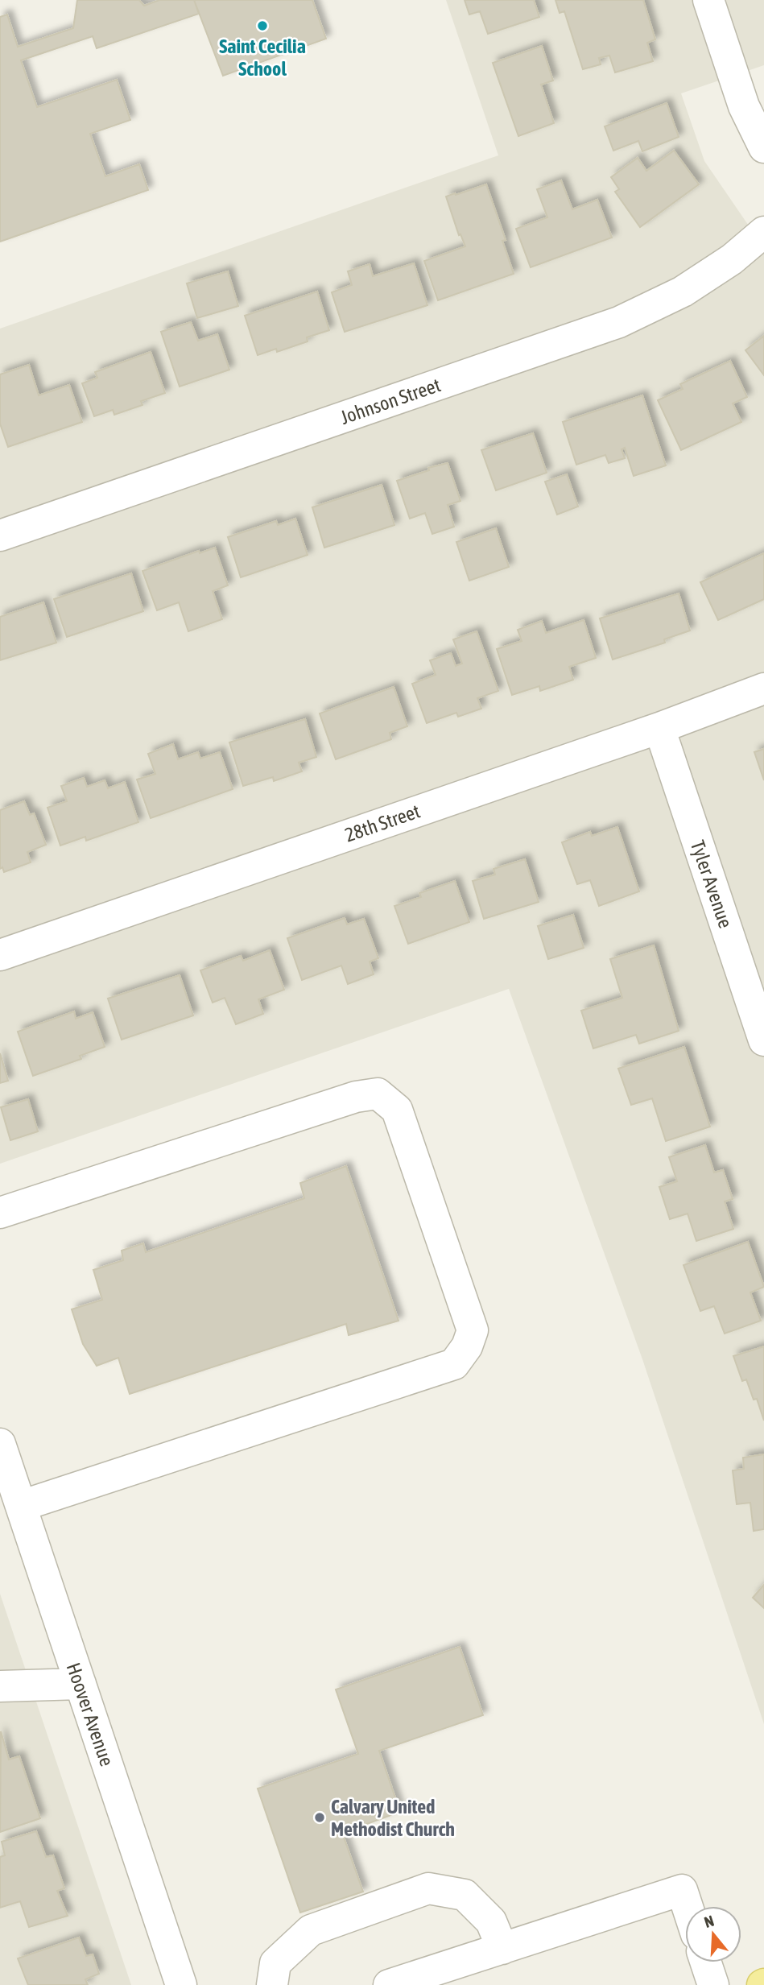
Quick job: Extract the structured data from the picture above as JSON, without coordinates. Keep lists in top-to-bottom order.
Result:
{
  "streets": {
    "street": [
      "Johnson Street",
      "28th Street",
      "Tyler Avenue",
      "Hoover Avenue"
    ]
  },
  "crossings": [
    ["28th Street", "Tyler Avenue"]
  ],
  "places": ["Saint Cecilia School", "Calvary United Methodist Church"],
  "north": "top"
}
